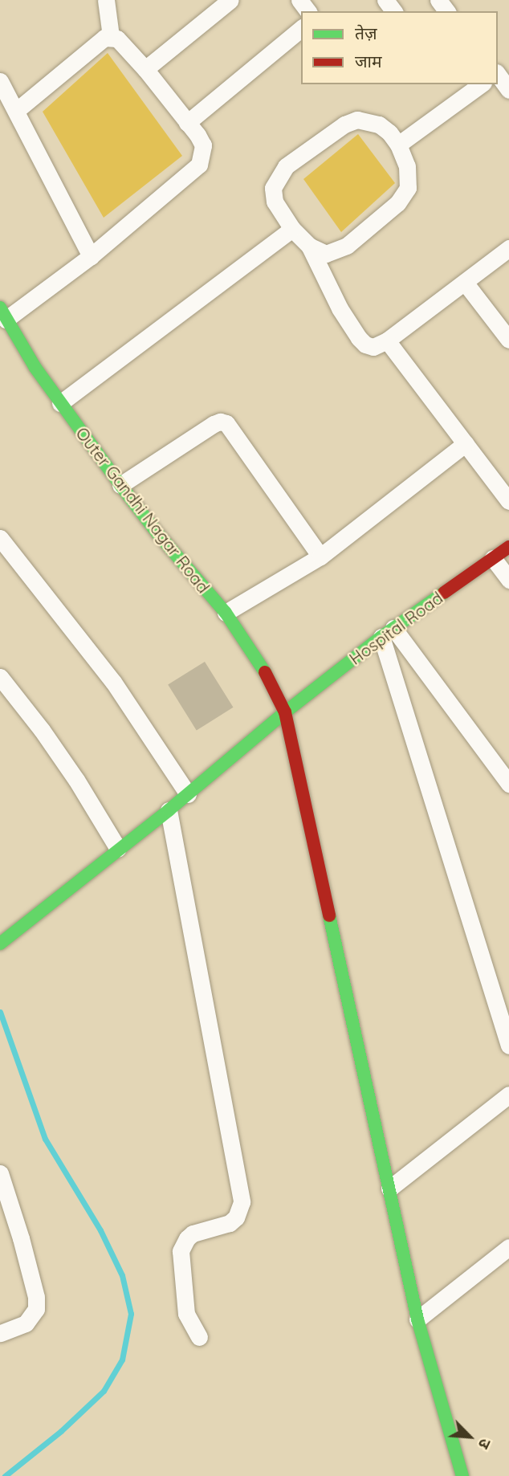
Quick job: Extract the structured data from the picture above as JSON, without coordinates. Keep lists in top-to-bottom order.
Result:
{
  "streets": {
    "street": ["Outer Gandhi Nagar Road", "Hospital Road"]
  },
  "crossings": [
    ["Outer Gandhi Nagar Road", "Hospital Road"]
  ],
  "legend": ["तेज़", "जाम"],
  "north": "bottom right"
}
